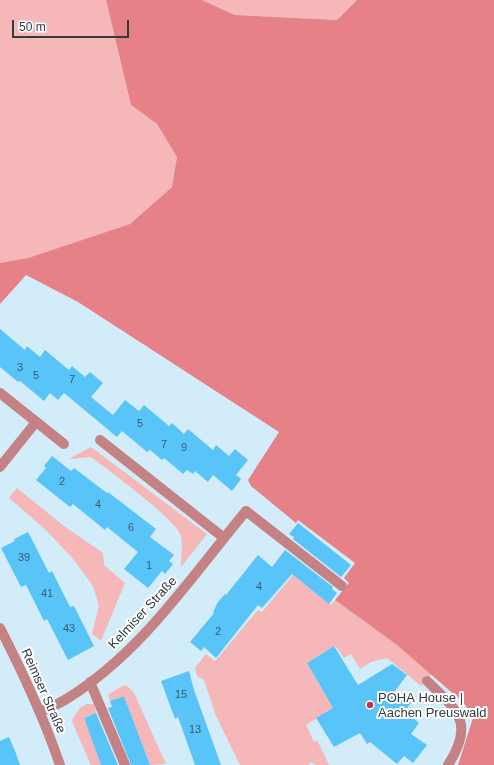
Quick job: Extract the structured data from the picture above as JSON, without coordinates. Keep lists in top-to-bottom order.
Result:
{
  "streets": {
    "street": ["Kelmiser Straße", "Reimser Straße"]
  },
  "crossings": [
    ["Kelmiser Straße", "Reimser Straße"]
  ],
  "places": ["POHA House | Aachen Preuswald"],
  "house_numbers": [
    "3",
    "5",
    "7",
    "5",
    "7",
    "9",
    "2",
    "4",
    "6",
    "39",
    "1",
    "4",
    "41",
    "43",
    "2",
    "15",
    "13"
  ],
  "scale_bar": "50 m"
}
